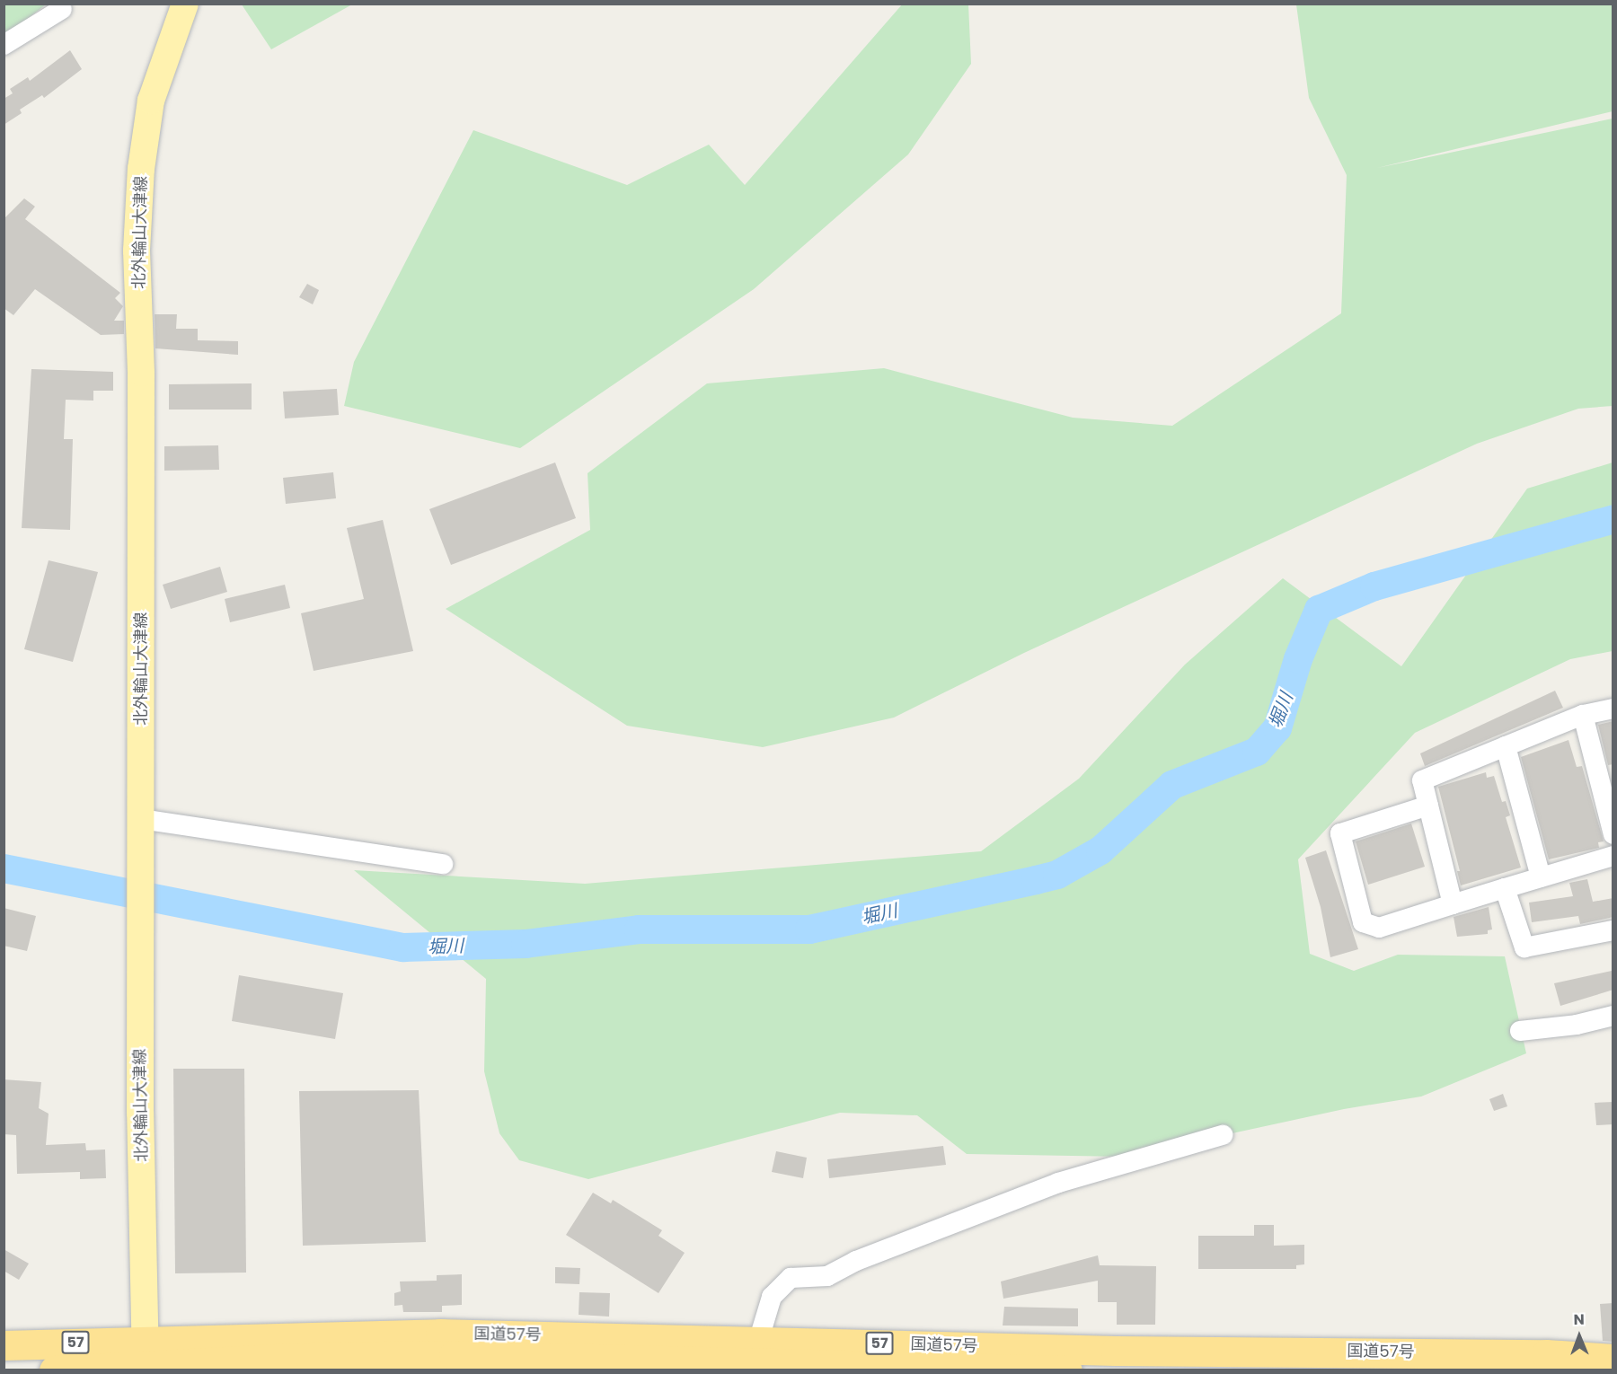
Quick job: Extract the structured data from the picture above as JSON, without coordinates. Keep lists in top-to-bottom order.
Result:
{
  "streets": {
    "highway": ["国道57号", "57"],
    "main road": ["北外輪山大津線"]
  },
  "crossings": [
    ["北外輪山大津線", "国道57号"],
    ["北外輪山大津線", "57"],
    ["国道57号", "57"]
  ],
  "water": ["堀川"],
  "north": "top"
}
